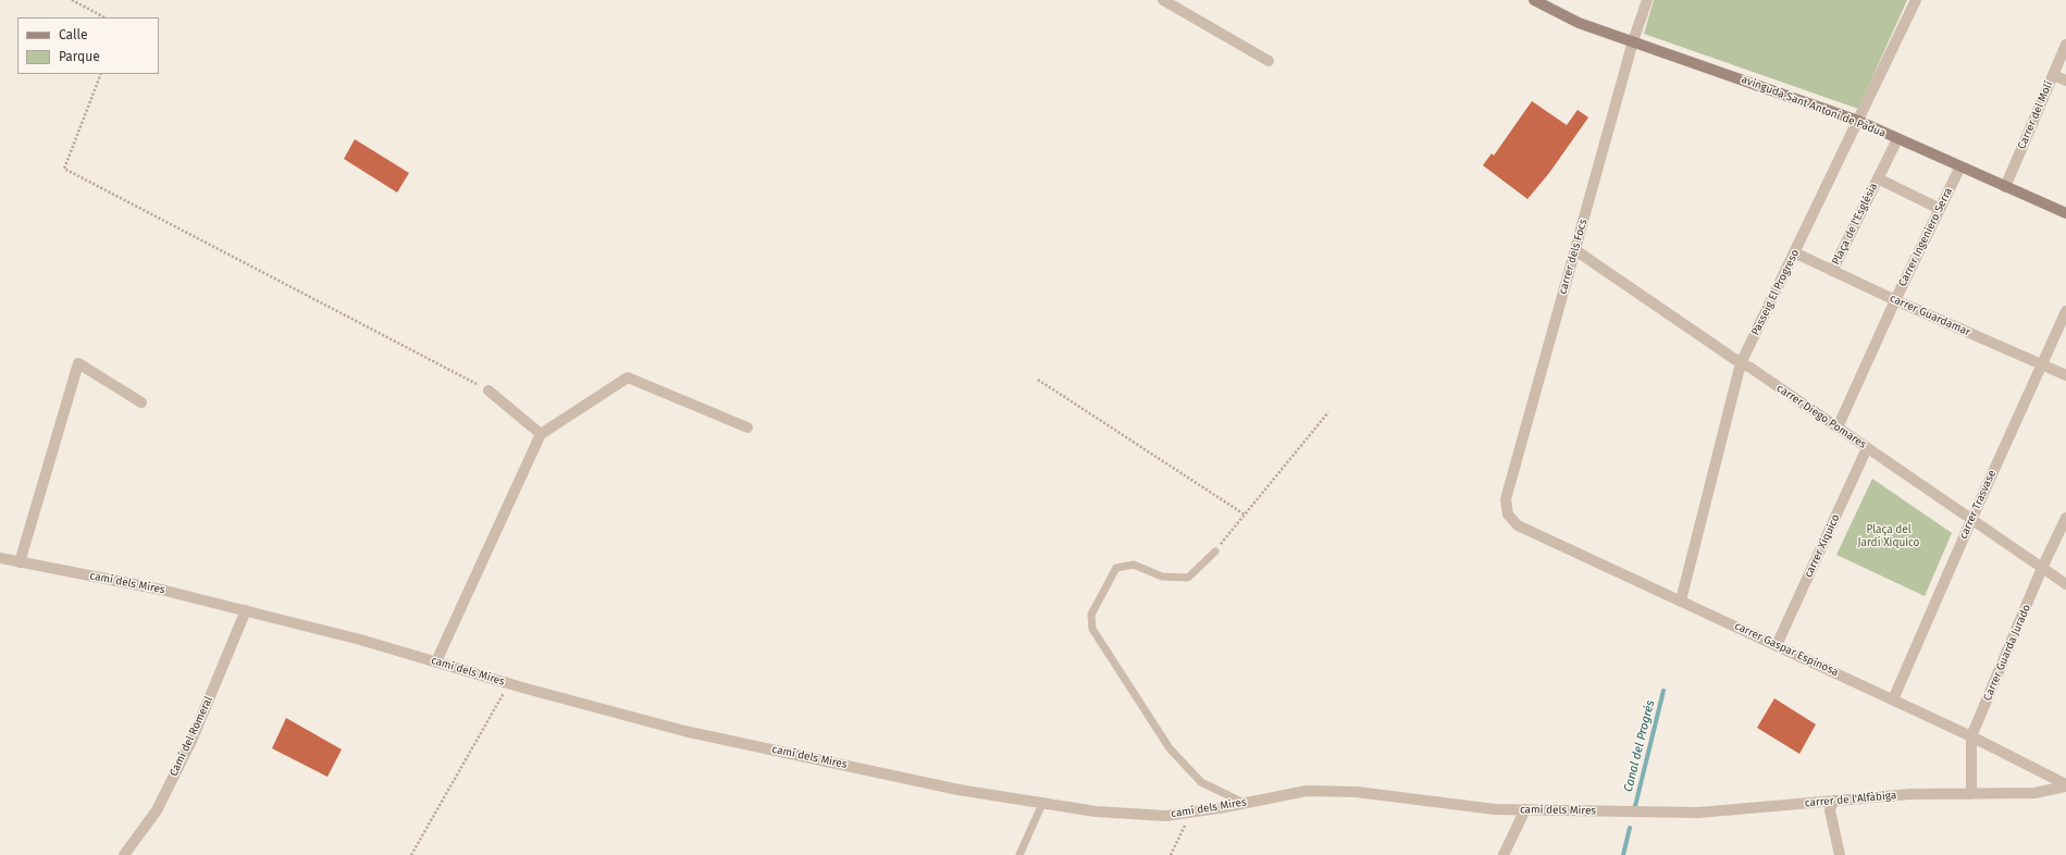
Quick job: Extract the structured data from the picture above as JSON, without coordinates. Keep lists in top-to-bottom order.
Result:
{
  "streets": {
    "main road": ["avinguda Sant Antoni de Pàdua"],
    "street": [
      "Carrer del Molí",
      "Plaça de l'Església",
      "Carrer Ingeniero Serra",
      "carrer dels Focs",
      "Passeig El Progreso",
      "carrer Guardamar",
      "carrer Diego Pomares",
      "carrer Trasvase",
      "carrer Xiquico",
      "camí dels Mires",
      "carrer Gaspar Espinosa",
      "Carrer Guarda Jurado",
      "Camí del Romeral",
      "carrer de l'Alfàbiga"
    ]
  },
  "crossings": [
    ["avinguda Sant Antoni de Pàdua", "Carrer del Molí"],
    ["avinguda Sant Antoni de Pàdua", "Plaça de l'Església"],
    ["avinguda Sant Antoni de Pàdua", "Carrer Ingeniero Serra"],
    ["avinguda Sant Antoni de Pàdua", "carrer dels Focs"],
    ["avinguda Sant Antoni de Pàdua", "Passeig El Progreso"],
    ["Plaça de l'Església", "Carrer Ingeniero Serra"],
    ["Plaça de l'Església", "carrer Guardamar"],
    ["Carrer Ingeniero Serra", "carrer Guardamar"],
    ["Carrer Ingeniero Serra", "carrer Diego Pomares"],
    ["carrer dels Focs", "carrer Diego Pomares"],
    ["carrer dels Focs", "carrer Gaspar Espinosa"],
    ["Passeig El Progreso", "carrer Guardamar"],
    ["Passeig El Progreso", "carrer Diego Pomares"],
    ["Passeig El Progreso", "carrer Gaspar Espinosa"],
    ["carrer Guardamar", "carrer Trasvase"],
    ["carrer Diego Pomares", "carrer Trasvase"],
    ["carrer Diego Pomares", "carrer Xiquico"],
    ["carrer Diego Pomares", "Carrer Guarda Jurado"],
    ["carrer Trasvase", "carrer Gaspar Espinosa"],
    ["carrer Xiquico", "carrer Gaspar Espinosa"],
    ["camí dels Mires", "Camí del Romeral"],
    ["camí dels Mires", "carrer de l'Alfàbiga"],
    ["carrer Gaspar Espinosa", "Carrer Guarda Jurado"],
    ["carrer Gaspar Espinosa", "carrer de l'Alfàbiga"],
    ["Carrer Guarda Jurado", "carrer de l'Alfàbiga"]
  ],
  "water": ["Canal del Progrés"],
  "parks": ["Plaça del Jardí Xiquico"],
  "legend": ["Calle", "Parque"]
}
